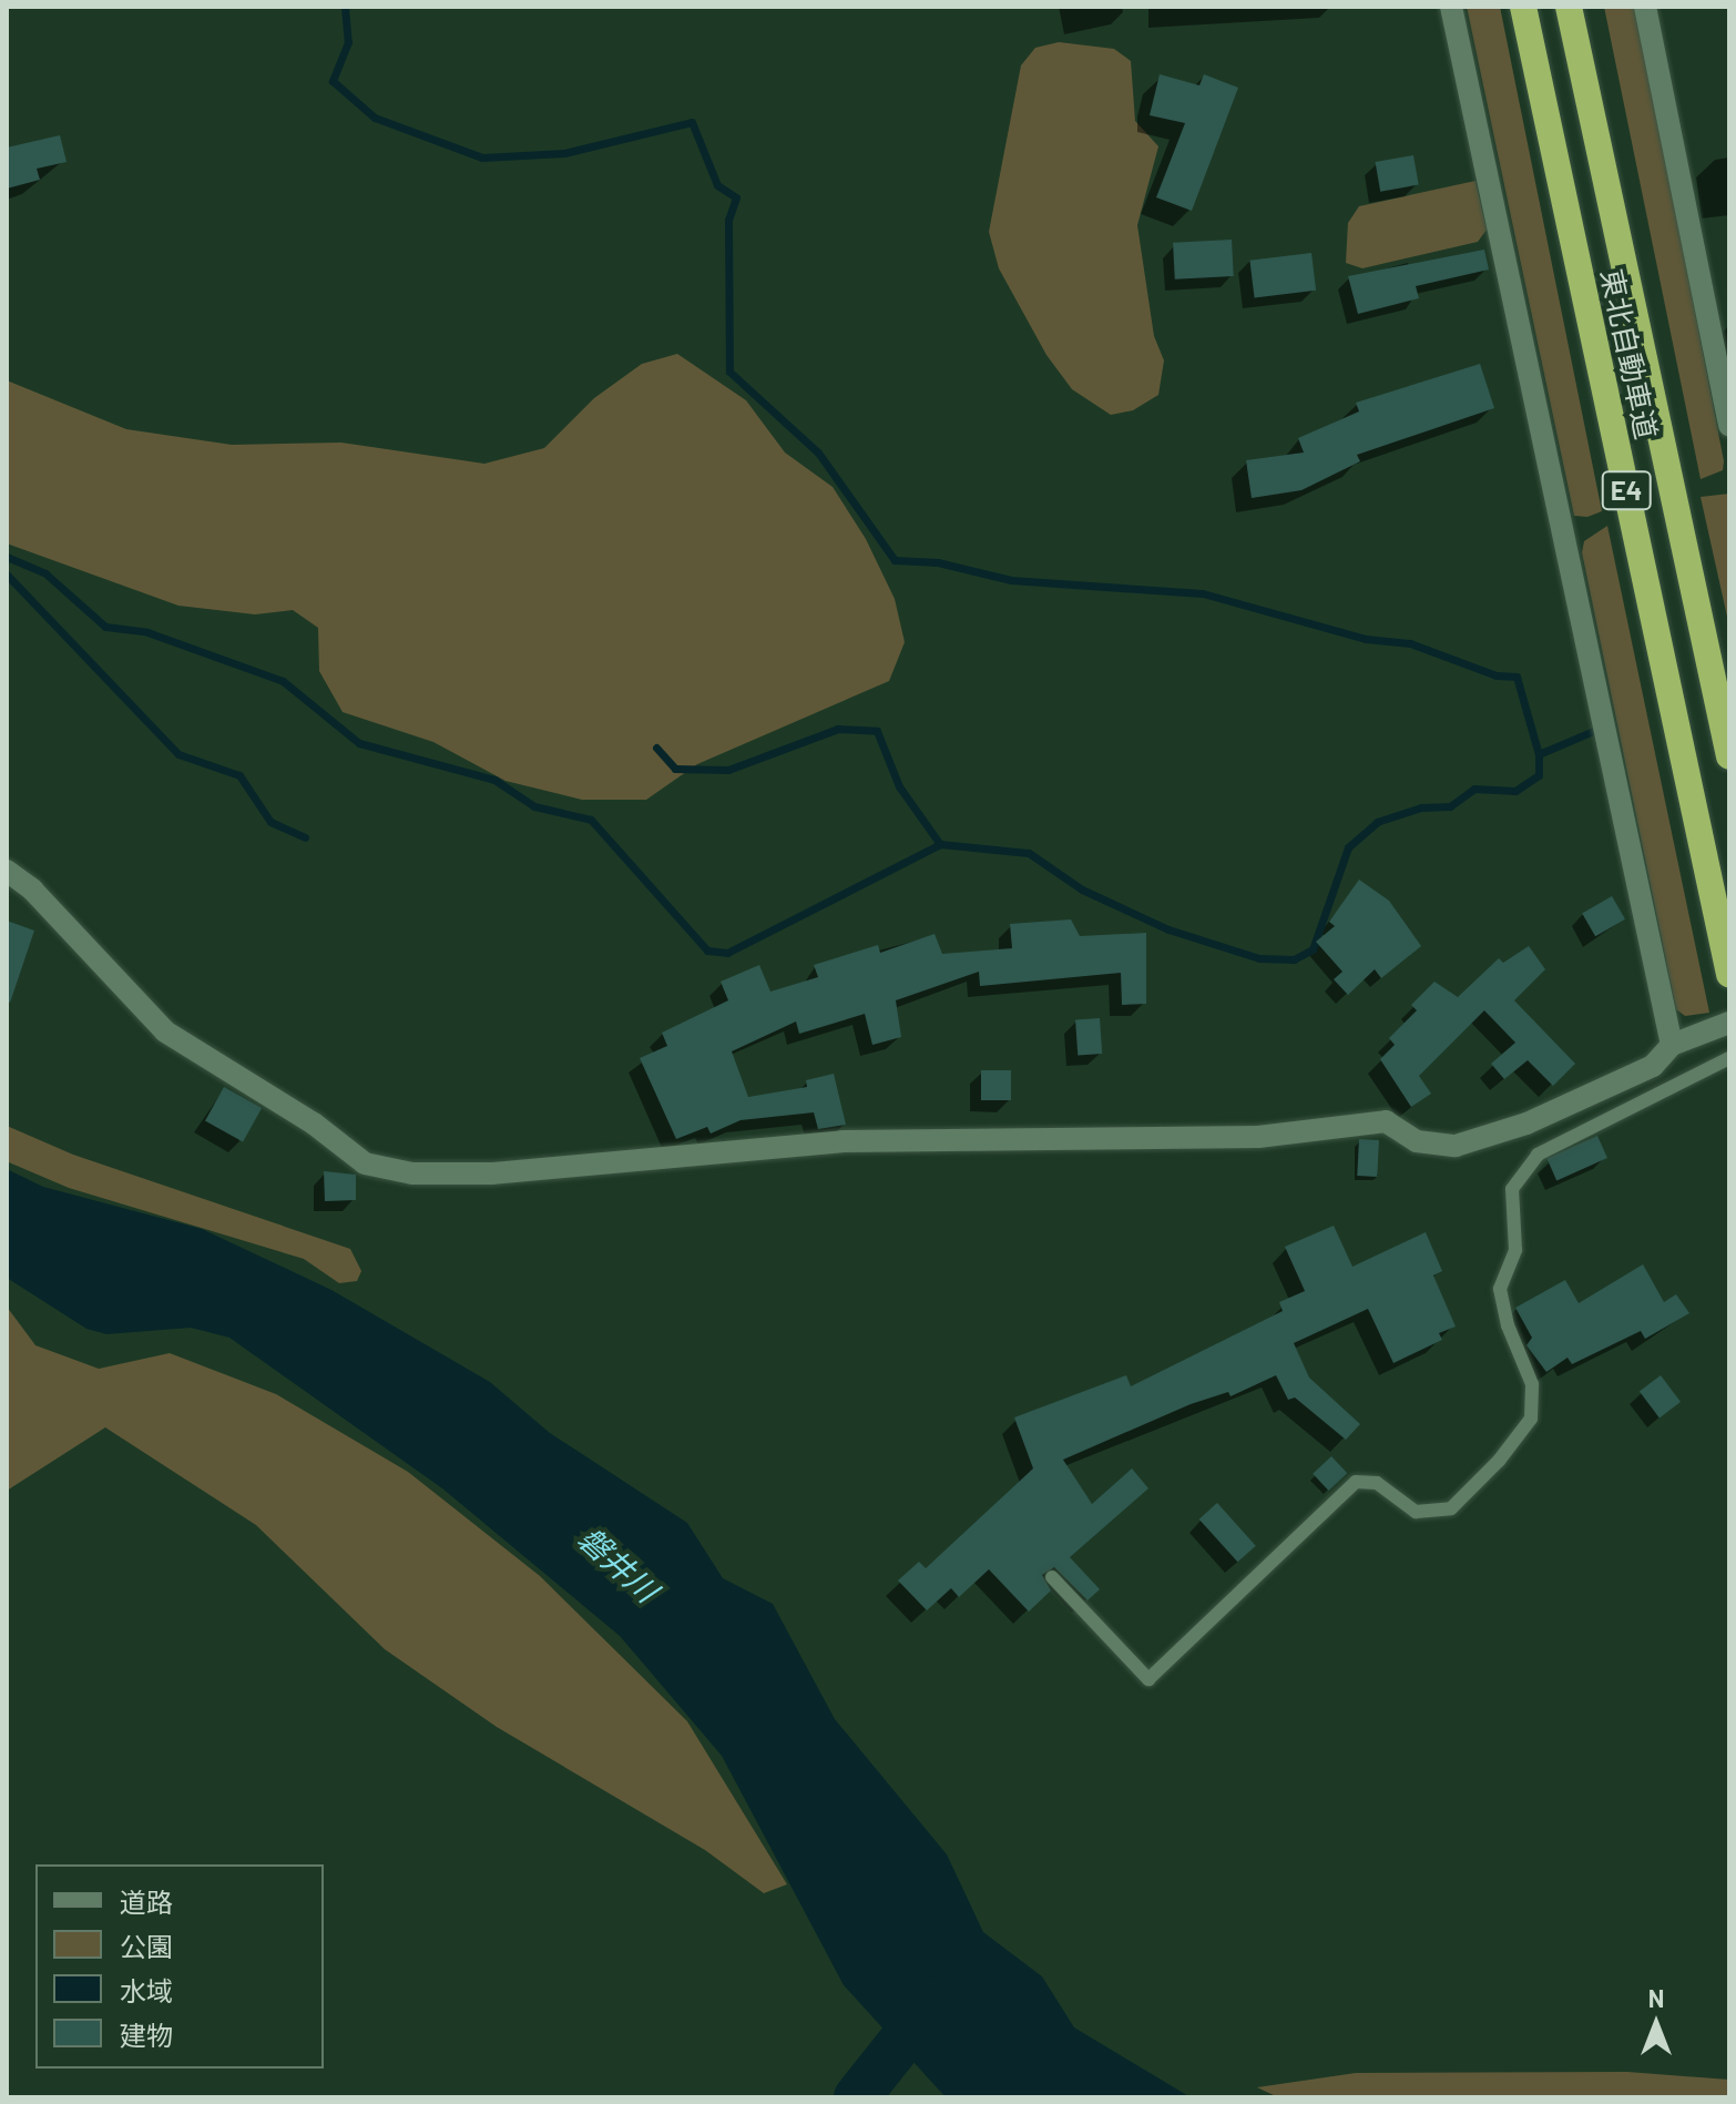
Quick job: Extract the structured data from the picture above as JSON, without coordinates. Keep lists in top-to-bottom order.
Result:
{
  "streets": {
    "highway": ["東北自動車道", "E4"]
  },
  "water": ["磐井川"],
  "legend": [
    "道路",
    "公園",
    "水域",
    "建物"
  ],
  "north": "top"
}
